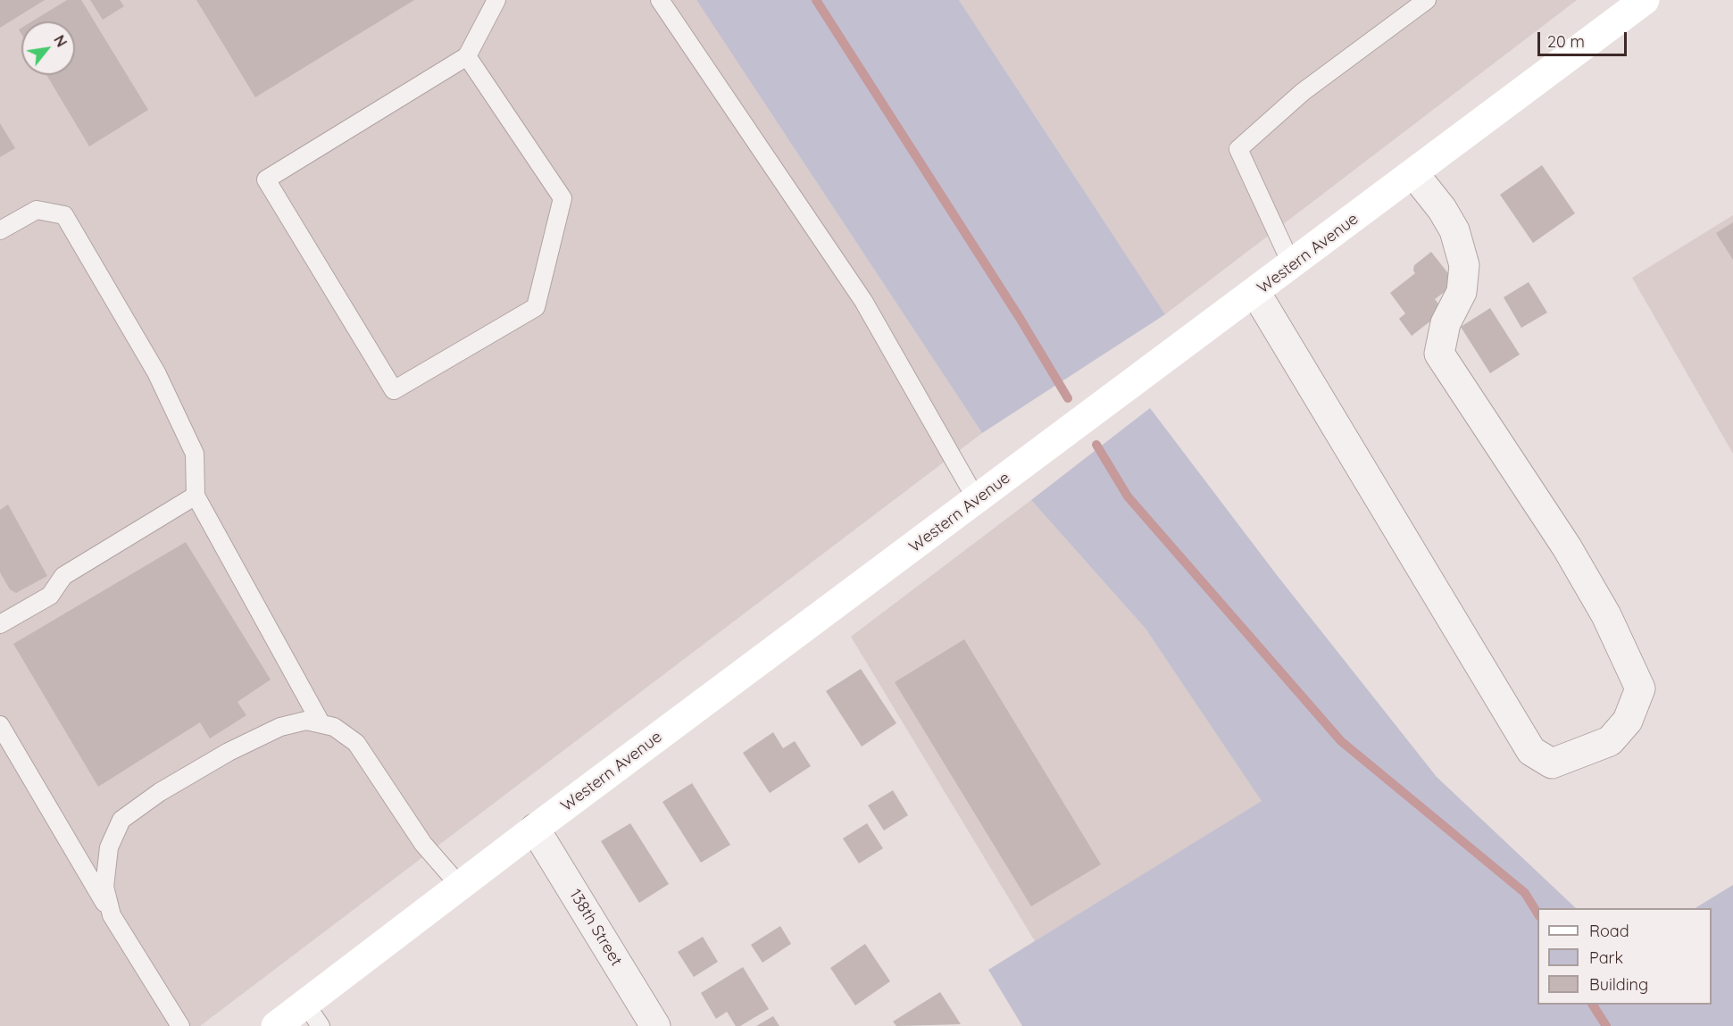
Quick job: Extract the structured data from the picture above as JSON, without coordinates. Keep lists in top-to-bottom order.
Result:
{
  "streets": {
    "main road": ["Western Avenue"],
    "street": ["138th Street"]
  },
  "crossings": [
    ["Western Avenue", "138th Street"]
  ],
  "legend": ["Road", "Park", "Building"],
  "scale_bar": "20 m",
  "north": "top right"
}
